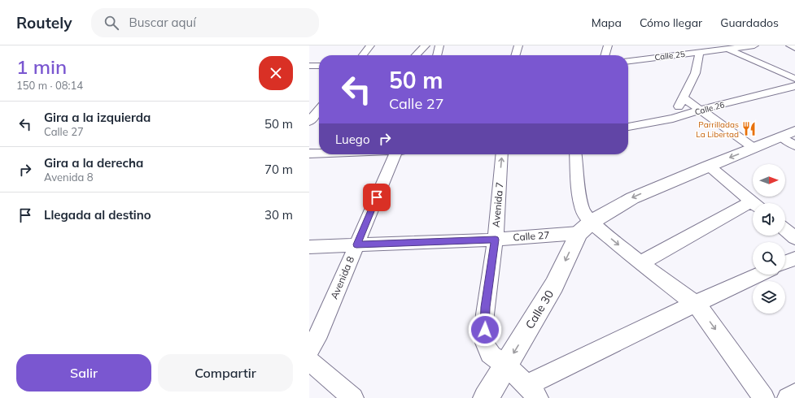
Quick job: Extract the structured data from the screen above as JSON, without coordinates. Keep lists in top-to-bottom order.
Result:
{
  "streets": {
    "main road": ["Calle 27", "Calle 30"],
    "street": [
      "Calle 25",
      "Calle 26",
      "Avenida 7",
      "Avenida 8"
    ]
  },
  "crossings": [
    ["Avenida 7", "Calle 27"],
    ["Avenida 7", "Calle 30"],
    ["Calle 27", "Avenida 8"],
    ["Calle 27", "Calle 30"]
  ],
  "one_way": ["Calle 27", "Calle 30"],
  "places": {
    "restaurant": ["Parrilladas La Libertad"]
  },
  "north": "right",
  "page": {
    "header": "Routely",
    "search": "Buscar aquí",
    "nav": ["Mapa", "Cómo llegar", "Guardados"],
    "heading": ["1 min", "150 m · 08:14"],
    "turn": ["50 m", "Calle 27"],
    "list": [
      {
        "name": "Gira a la izquierda",
        "note": "Calle 27",
        "value": "50 m"
      },
      {
        "name": "Gira a la derecha",
        "note": "Avenida 8",
        "value": "70 m"
      },
      {
        "name": "Llegada al destino",
        "value": "30 m"
      }
    ],
    "then": "Luego",
    "buttons": ["Salir", "Compartir"]
  }
}
